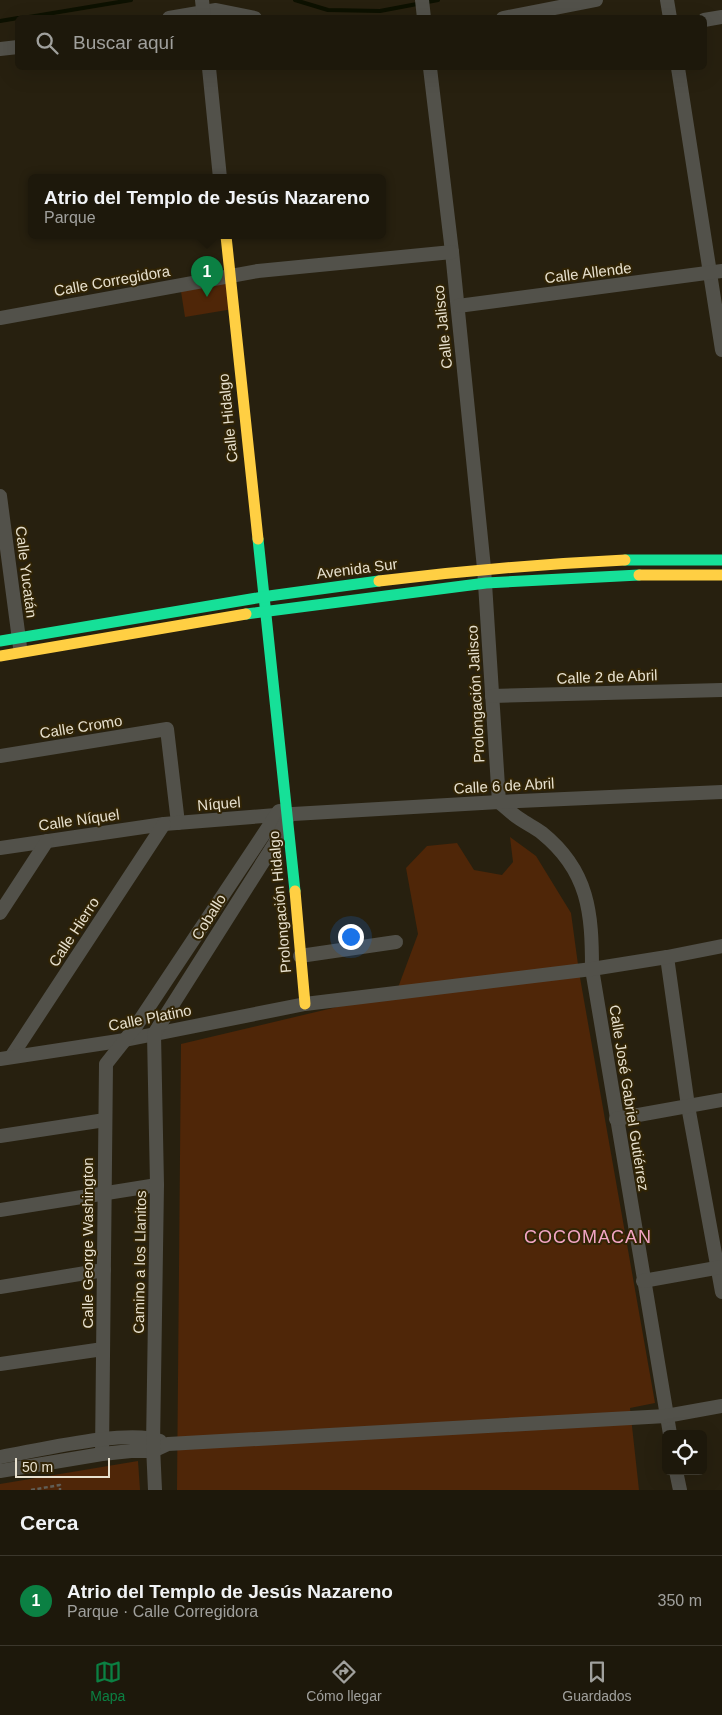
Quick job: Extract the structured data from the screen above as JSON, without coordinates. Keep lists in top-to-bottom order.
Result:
{
  "streets": {
    "main road": ["Calle Hidalgo", "Avenida Sur", "Prolongación Hidalgo"],
    "street": [
      "Calle Allende",
      "Calle Corregidora",
      "Calle Jalisco",
      "Calle Yucatán",
      "Calle 2 de Abril",
      "Prolongación Jalisco",
      "Calle Cromo",
      "Calle 6 de Abril",
      "Níquel",
      "Calle Níquel",
      "Coballo",
      "Calle Hierro",
      "Calle Platino",
      "Calle José Gabriel Gutiérrez",
      "Calle George Washington",
      "Camino a los Llanitos"
    ]
  },
  "crossings": [
    ["Calle Allende", "Calle Jalisco"],
    ["Calle Corregidora", "Calle Jalisco"],
    ["Calle Corregidora", "Calle Hidalgo"],
    ["Calle Jalisco", "Avenida Sur"],
    ["Calle Jalisco", "Prolongación Jalisco"],
    ["Calle Hidalgo", "Avenida Sur"],
    ["Calle Hidalgo", "Prolongación Hidalgo"],
    ["Avenida Sur", "Calle Yucatán"],
    ["Avenida Sur", "Prolongación Jalisco"],
    ["Avenida Sur", "Prolongación Hidalgo"],
    ["Calle 2 de Abril", "Prolongación Jalisco"],
    ["Prolongación Jalisco", "Calle 6 de Abril"],
    ["Prolongación Jalisco", "Calle José Gabriel Gutiérrez"],
    ["Calle Cromo", "Níquel"],
    ["Calle 6 de Abril", "Níquel"],
    ["Calle 6 de Abril", "Prolongación Hidalgo"],
    ["Calle 6 de Abril", "Coballo"],
    ["Calle 6 de Abril", "Calle José Gabriel Gutiérrez"],
    ["Níquel", "Calle Níquel"],
    ["Níquel", "Prolongación Hidalgo"],
    ["Níquel", "Coballo"],
    ["Níquel", "Calle Hierro"],
    ["Calle Níquel", "Calle Hierro"],
    ["Prolongación Hidalgo", "Coballo"],
    ["Prolongación Hidalgo", "Calle Platino"],
    ["Coballo", "Calle Platino"],
    ["Coballo", "Calle George Washington"],
    ["Coballo", "Camino a los Llanitos"],
    ["Calle Hierro", "Calle Platino"],
    ["Calle Platino", "Calle José Gabriel Gutiérrez"],
    ["Calle Platino", "Calle George Washington"],
    ["Calle Platino", "Camino a los Llanitos"]
  ],
  "districts": ["COCOMACAN"],
  "scale_bar": "50 m",
  "page": {
    "search": "Buscar aquí",
    "popup": ["Atrio del Templo de Jesús Nazareno", "Parque"],
    "pins": "1",
    "scale": "50 m",
    "heading": "Cerca",
    "list": [
      {
        "mark": "1",
        "name": "Atrio del Templo de Jesús Nazareno",
        "note": "Parque · Calle Corregidora",
        "value": "350 m"
      }
    ],
    "nav": ["Mapa", "Cómo llegar", "Guardados"]
  }
}
